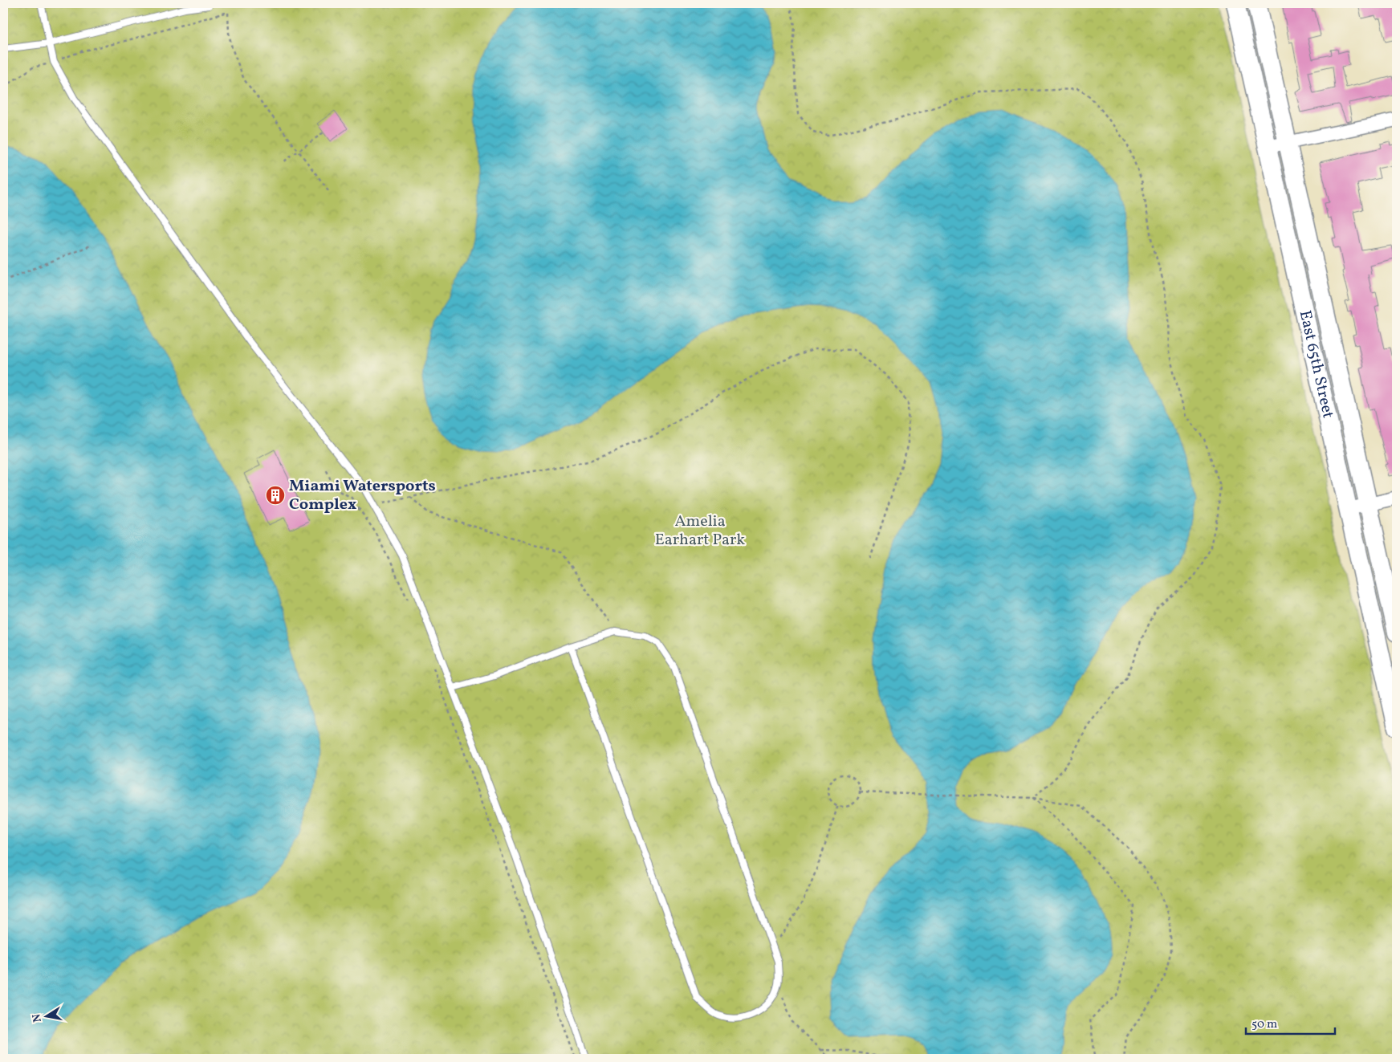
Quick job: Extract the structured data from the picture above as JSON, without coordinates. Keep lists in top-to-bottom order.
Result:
{
  "streets": {
    "main road": ["East 65th Street"]
  },
  "parks": ["Amelia Earhart Park"],
  "places": {
    "building": ["Miami Watersports Complex"]
  },
  "scale_bar": "50 m",
  "north": "left"
}
